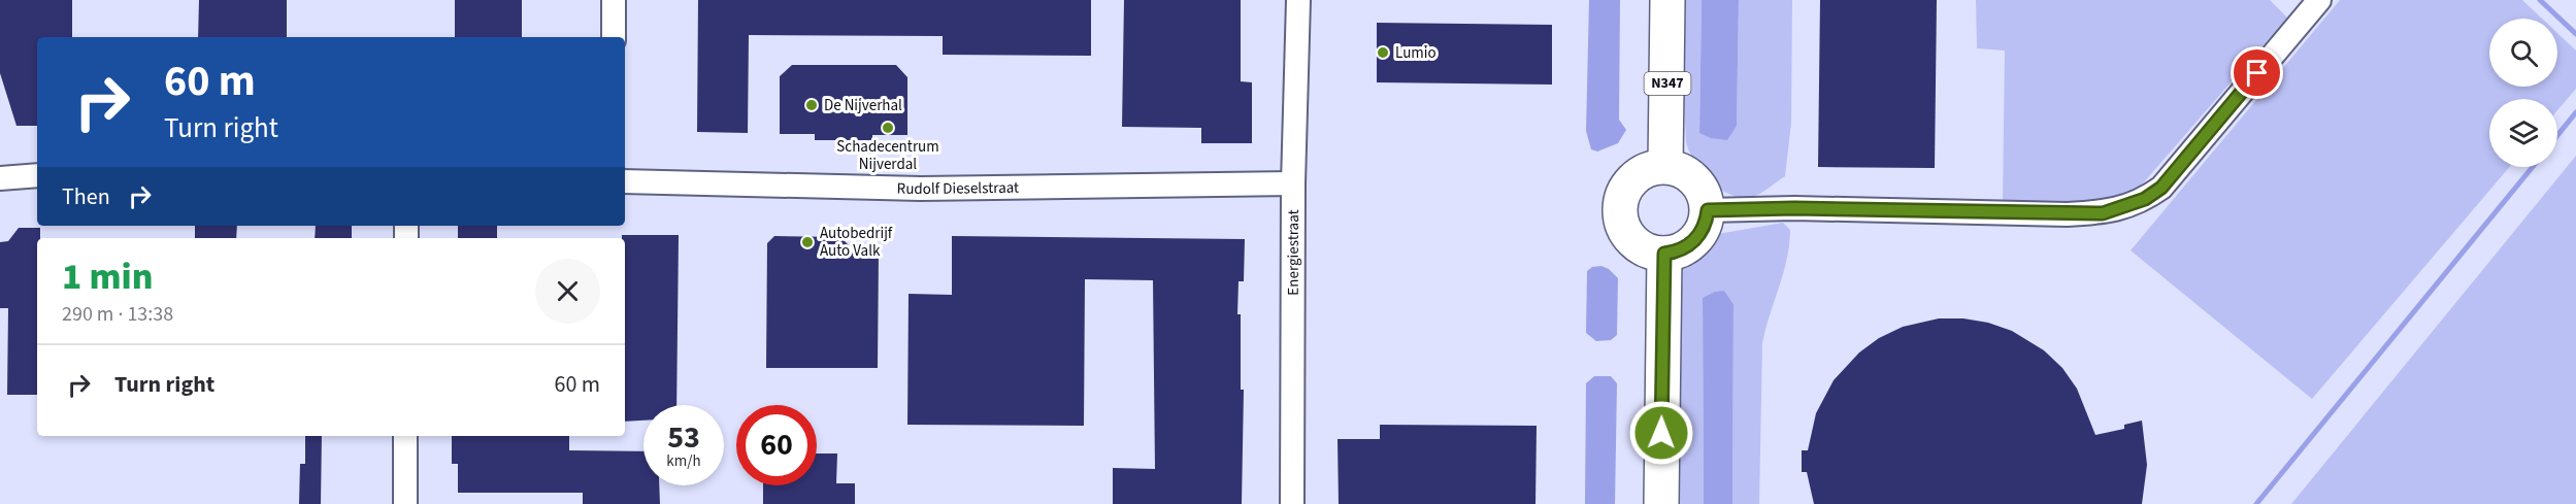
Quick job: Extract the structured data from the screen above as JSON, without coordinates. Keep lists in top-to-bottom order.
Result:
{
  "streets": {
    "main road": ["N347"],
    "street": ["Rudolf Dieselstraat", "Energiestraat"]
  },
  "crossings": [
    ["Rudolf Dieselstraat", "Energiestraat"]
  ],
  "places": [
    "Lumio",
    "De Nijverhal",
    "Schadecentrum Nijverdal",
    "Autobedrijf Auto Valk"
  ],
  "page": {
    "turn": ["60 m", "Turn right"],
    "then": "Then",
    "heading": ["1 min", "290 m · 13:38"],
    "list": [
      {
        "name": "Turn right",
        "value": "60 m"
      }
    ],
    "speed": "53 km/h",
    "limit": "60"
  }
}
